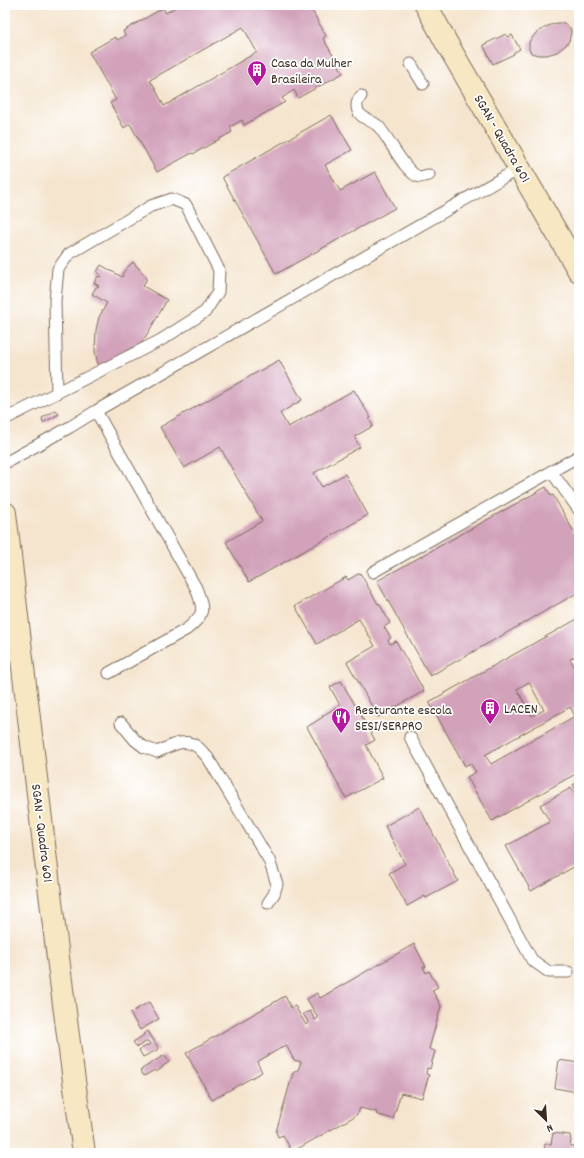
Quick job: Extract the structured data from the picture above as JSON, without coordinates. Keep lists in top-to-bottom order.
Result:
{
  "streets": {
    "street": ["SGAN - Quadra 601"]
  },
  "places": {
    "building": ["Casa da Mulher Brasileira", "LACEN"],
    "restaurant": ["Resturante escola SESI/SERPRO"]
  },
  "north": "bottom right"
}
